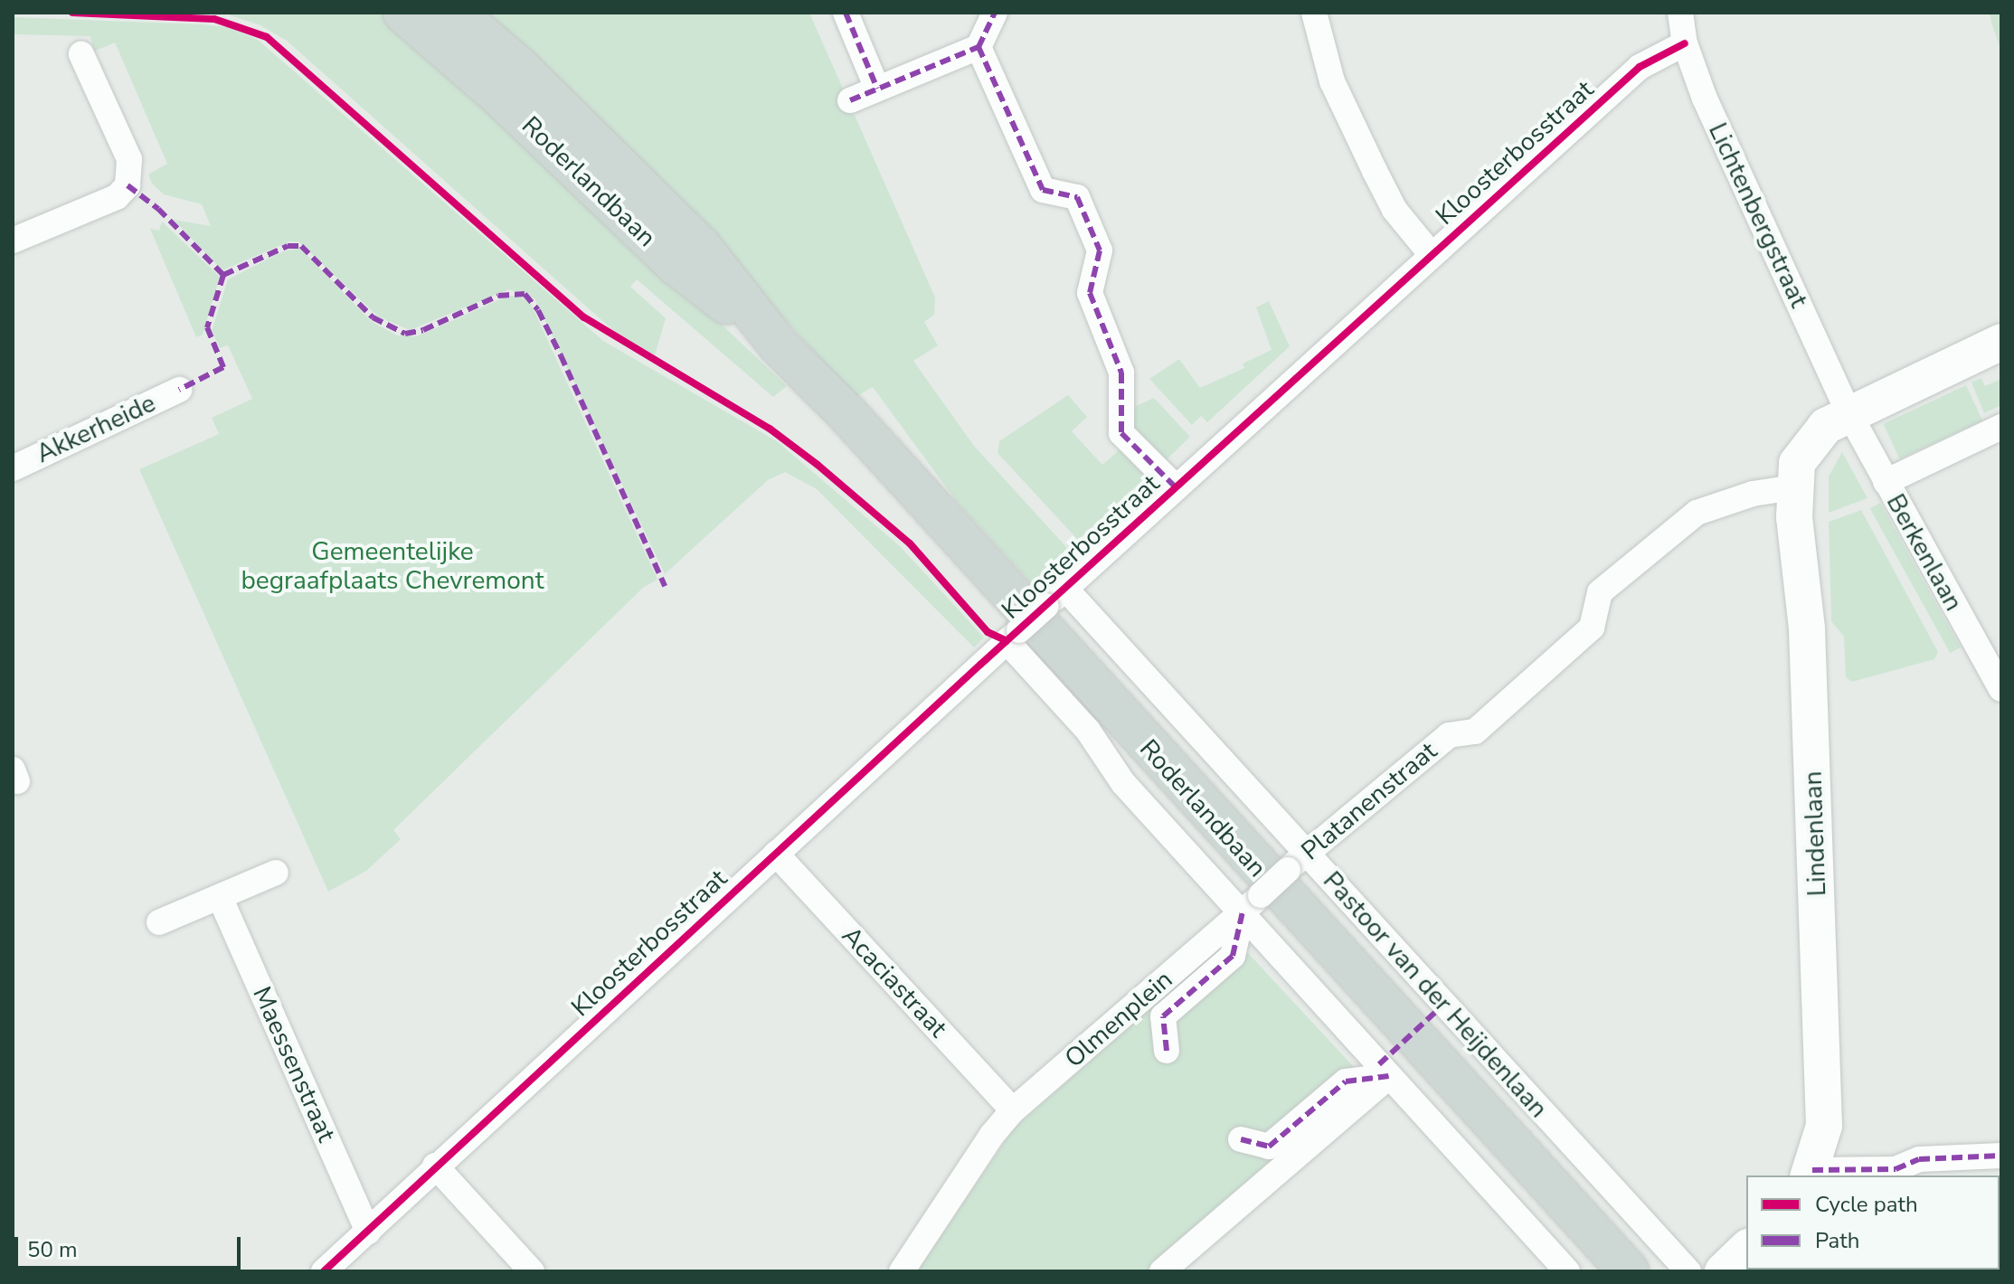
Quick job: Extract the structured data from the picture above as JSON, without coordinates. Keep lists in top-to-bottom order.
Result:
{
  "streets": {
    "main road": ["Roderlandbaan"],
    "street": [
      "Kloosterbosstraat",
      "Lichtenbergstraat",
      "Akkerheide",
      "Berkenlaan",
      "Platanenstraat",
      "Lindenlaan",
      "Acaciastraat",
      "Pastoor van der Heijdenlaan",
      "Olmenplein",
      "Maessenstraat"
    ]
  },
  "crossings": [
    ["Kloosterbosstraat", "Lichtenbergstraat"],
    ["Kloosterbosstraat", "Acaciastraat"],
    ["Kloosterbosstraat", "Pastoor van der Heijdenlaan"],
    ["Kloosterbosstraat", "Maessenstraat"],
    ["Lichtenbergstraat", "Berkenlaan"],
    ["Platanenstraat", "Lindenlaan"],
    ["Platanenstraat", "Pastoor van der Heijdenlaan"],
    ["Platanenstraat", "Olmenplein"],
    ["Acaciastraat", "Olmenplein"]
  ],
  "parks": ["Gemeentelijke begraafplaats Chevremont"],
  "legend": ["Cycle path", "Path"],
  "scale_bar": "50 m"
}
